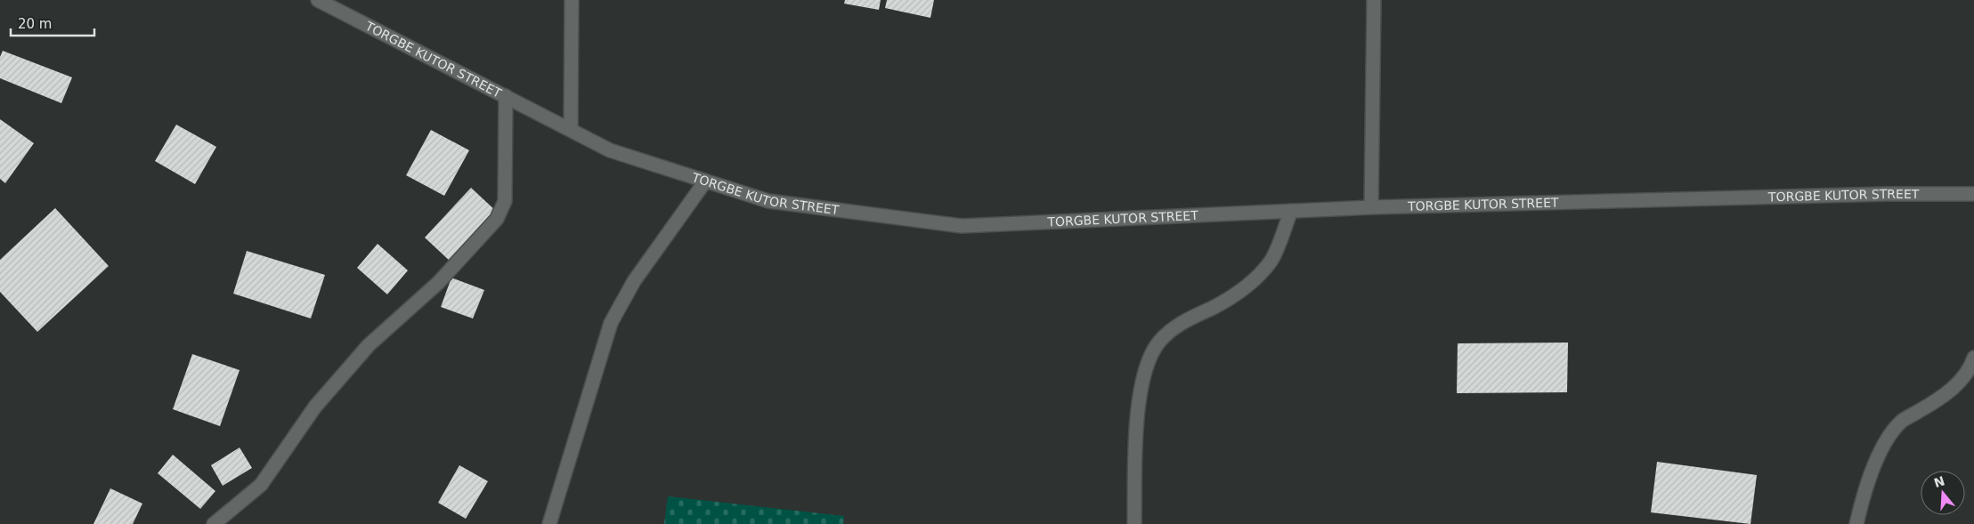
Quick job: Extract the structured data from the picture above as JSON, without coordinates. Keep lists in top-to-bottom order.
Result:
{
  "streets": {
    "street": ["TORGBE KUTOR STREET"]
  },
  "scale_bar": "20 m",
  "north": "top"
}
